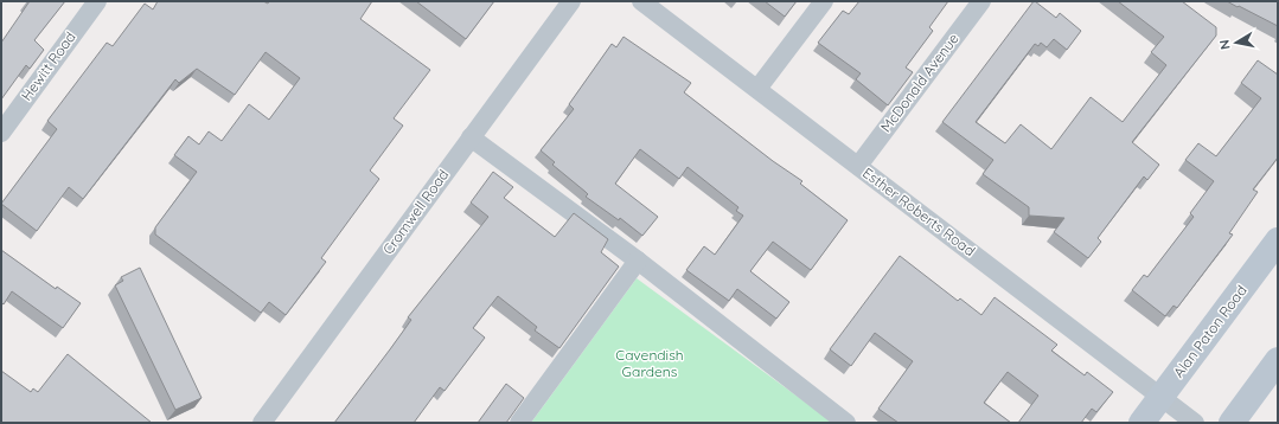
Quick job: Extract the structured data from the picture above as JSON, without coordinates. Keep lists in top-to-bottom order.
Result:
{
  "streets": {
    "street": [
      "Hewitt Road",
      "McDonald Avenue",
      "Cromwell Road",
      "Esther Roberts Road",
      "Alan Paton Road"
    ]
  },
  "crossings": [
    ["McDonald Avenue", "Esther Roberts Road"],
    ["Esther Roberts Road", "Alan Paton Road"]
  ],
  "parks": ["Cavendish Gardens"],
  "north": "left"
}
